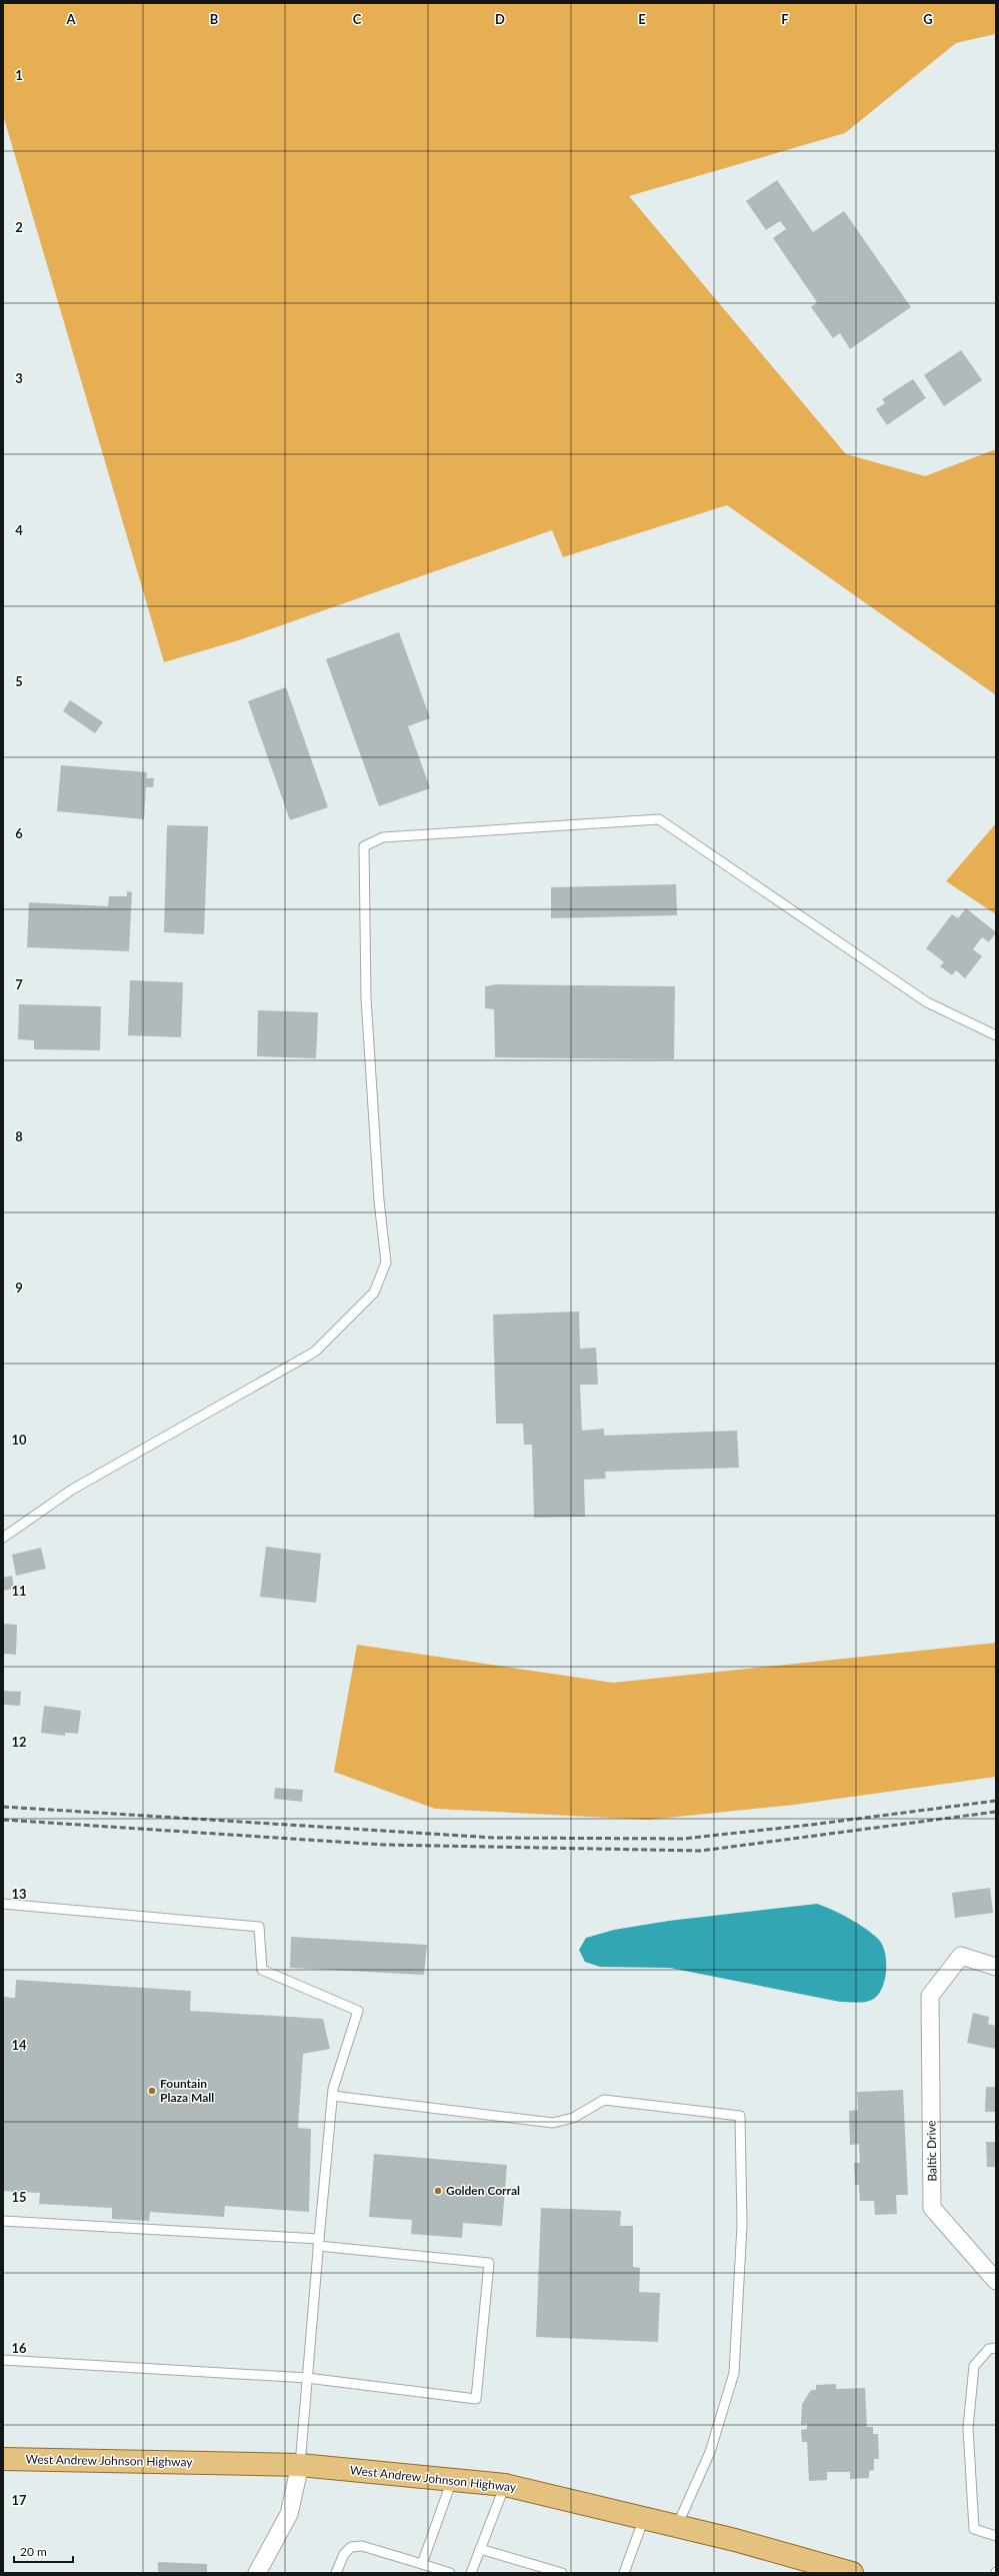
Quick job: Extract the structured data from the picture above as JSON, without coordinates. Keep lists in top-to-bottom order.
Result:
{
  "streets": {
    "main road": ["West Andrew Johnson Highway"],
    "street": ["Baltic Drive"]
  },
  "places": ["Fountain Plaza Mall", "Golden Corral"],
  "scale_bar": "20 m",
  "grid": {
    "columns": [
      "A",
      "B",
      "C",
      "D",
      "E",
      "F",
      "G"
    ],
    "rows": [
      "1",
      "2",
      "3",
      "4",
      "5",
      "6",
      "7",
      "8",
      "9",
      "10",
      "11",
      "12",
      "13",
      "14",
      "15",
      "16",
      "17"
    ]
  }
}
